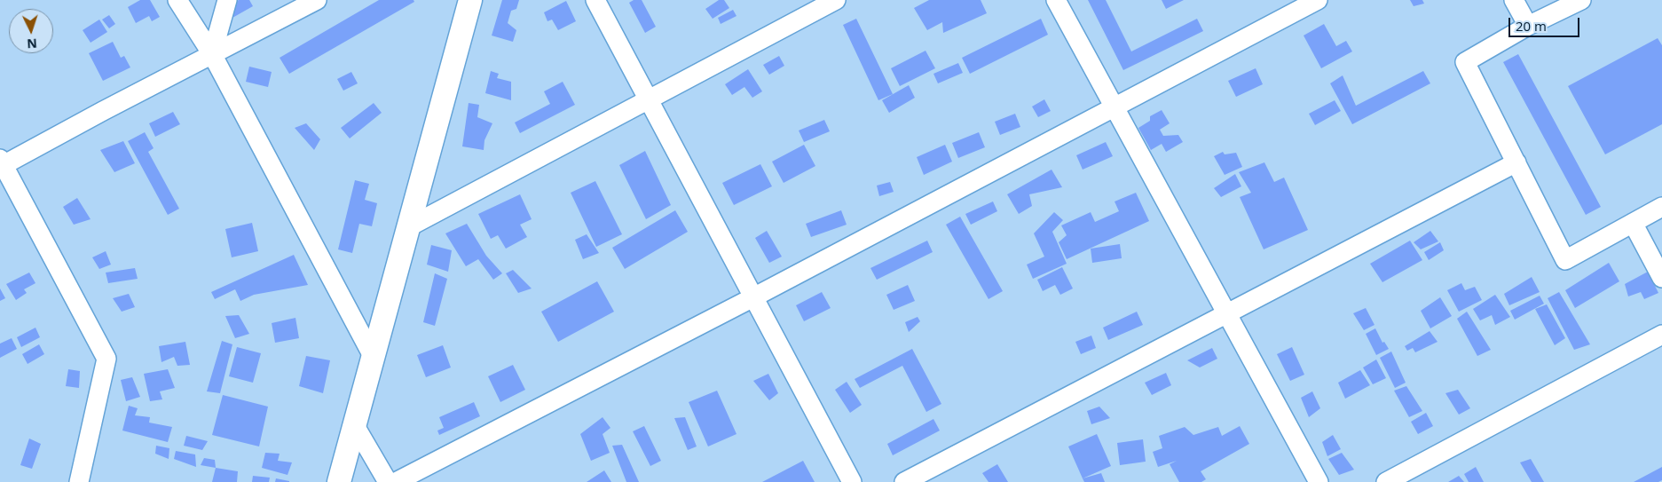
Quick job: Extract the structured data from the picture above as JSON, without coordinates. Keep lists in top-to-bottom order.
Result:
{
  "scale_bar": "20 m",
  "north": "bottom"
}
